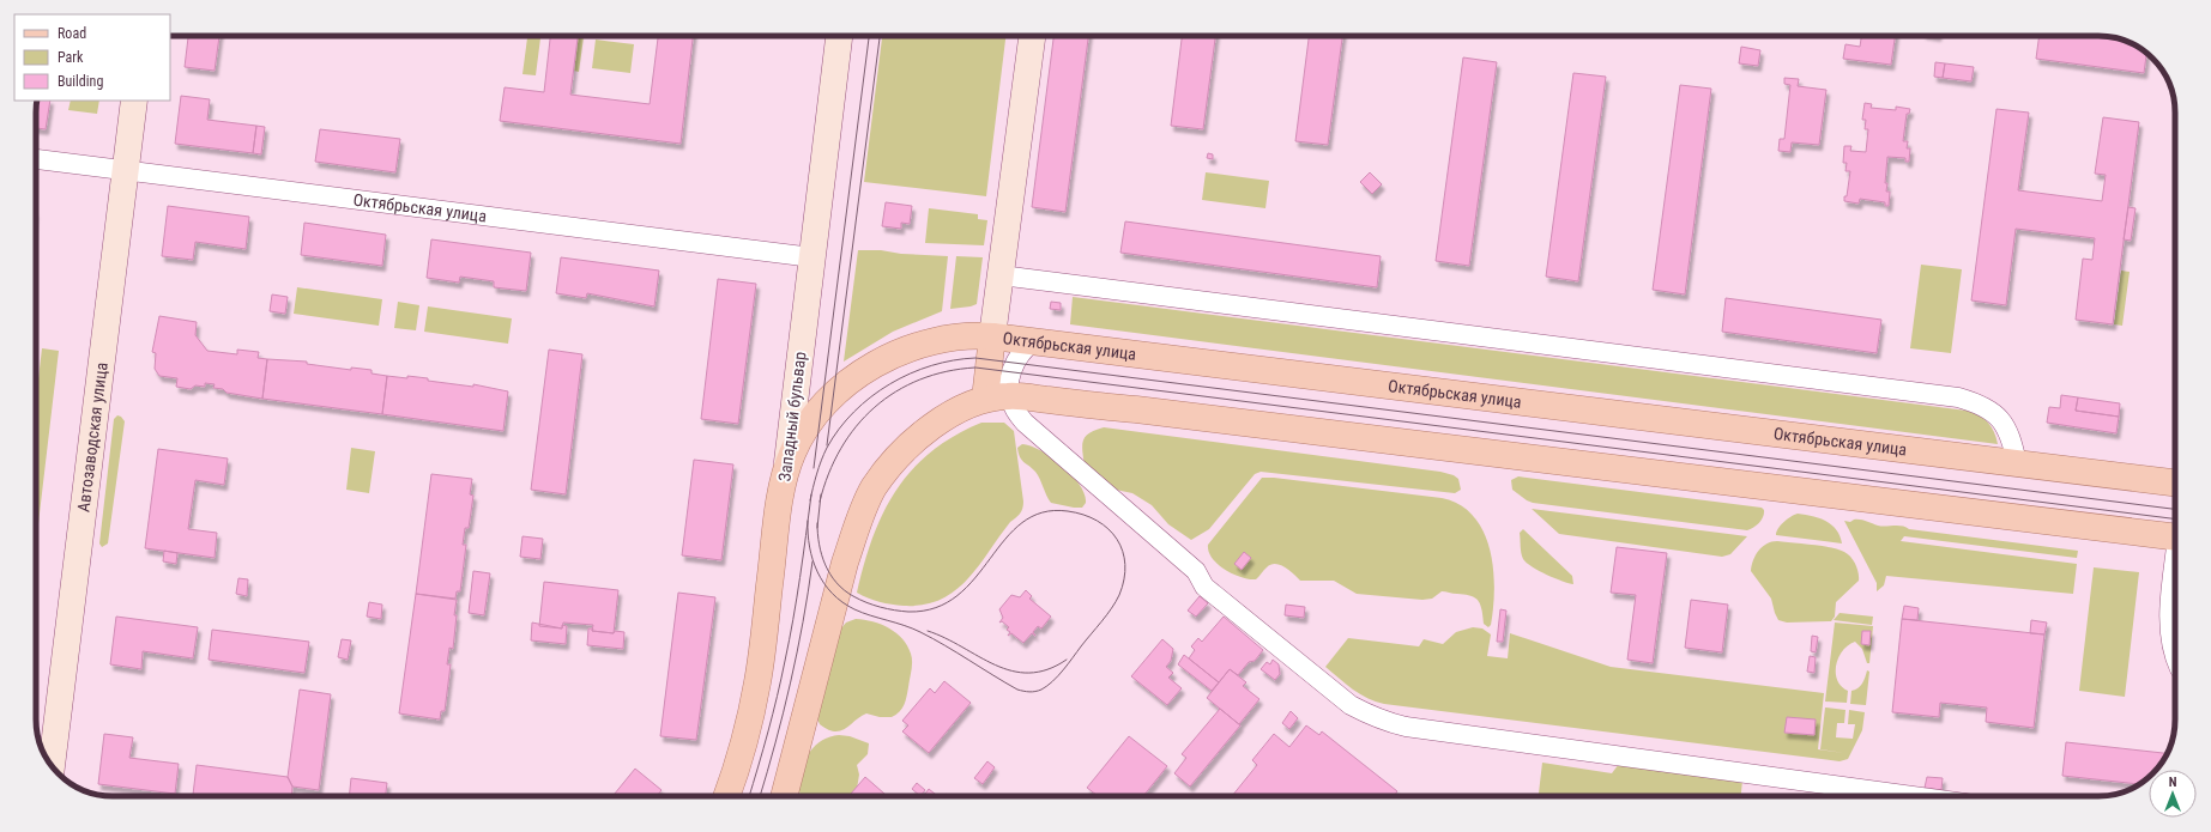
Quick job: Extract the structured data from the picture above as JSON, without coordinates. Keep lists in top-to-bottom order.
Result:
{
  "streets": {
    "main road": ["Октябрьская улица", "Западный бульвар"],
    "street": ["Автозаводская улица"]
  },
  "crossings": [
    ["Октябрьская улица", "Западный бульвар"],
    ["Октябрьская улица", "Автозаводская улица"]
  ],
  "legend": ["Road", "Park", "Building"],
  "north": "top"
}
